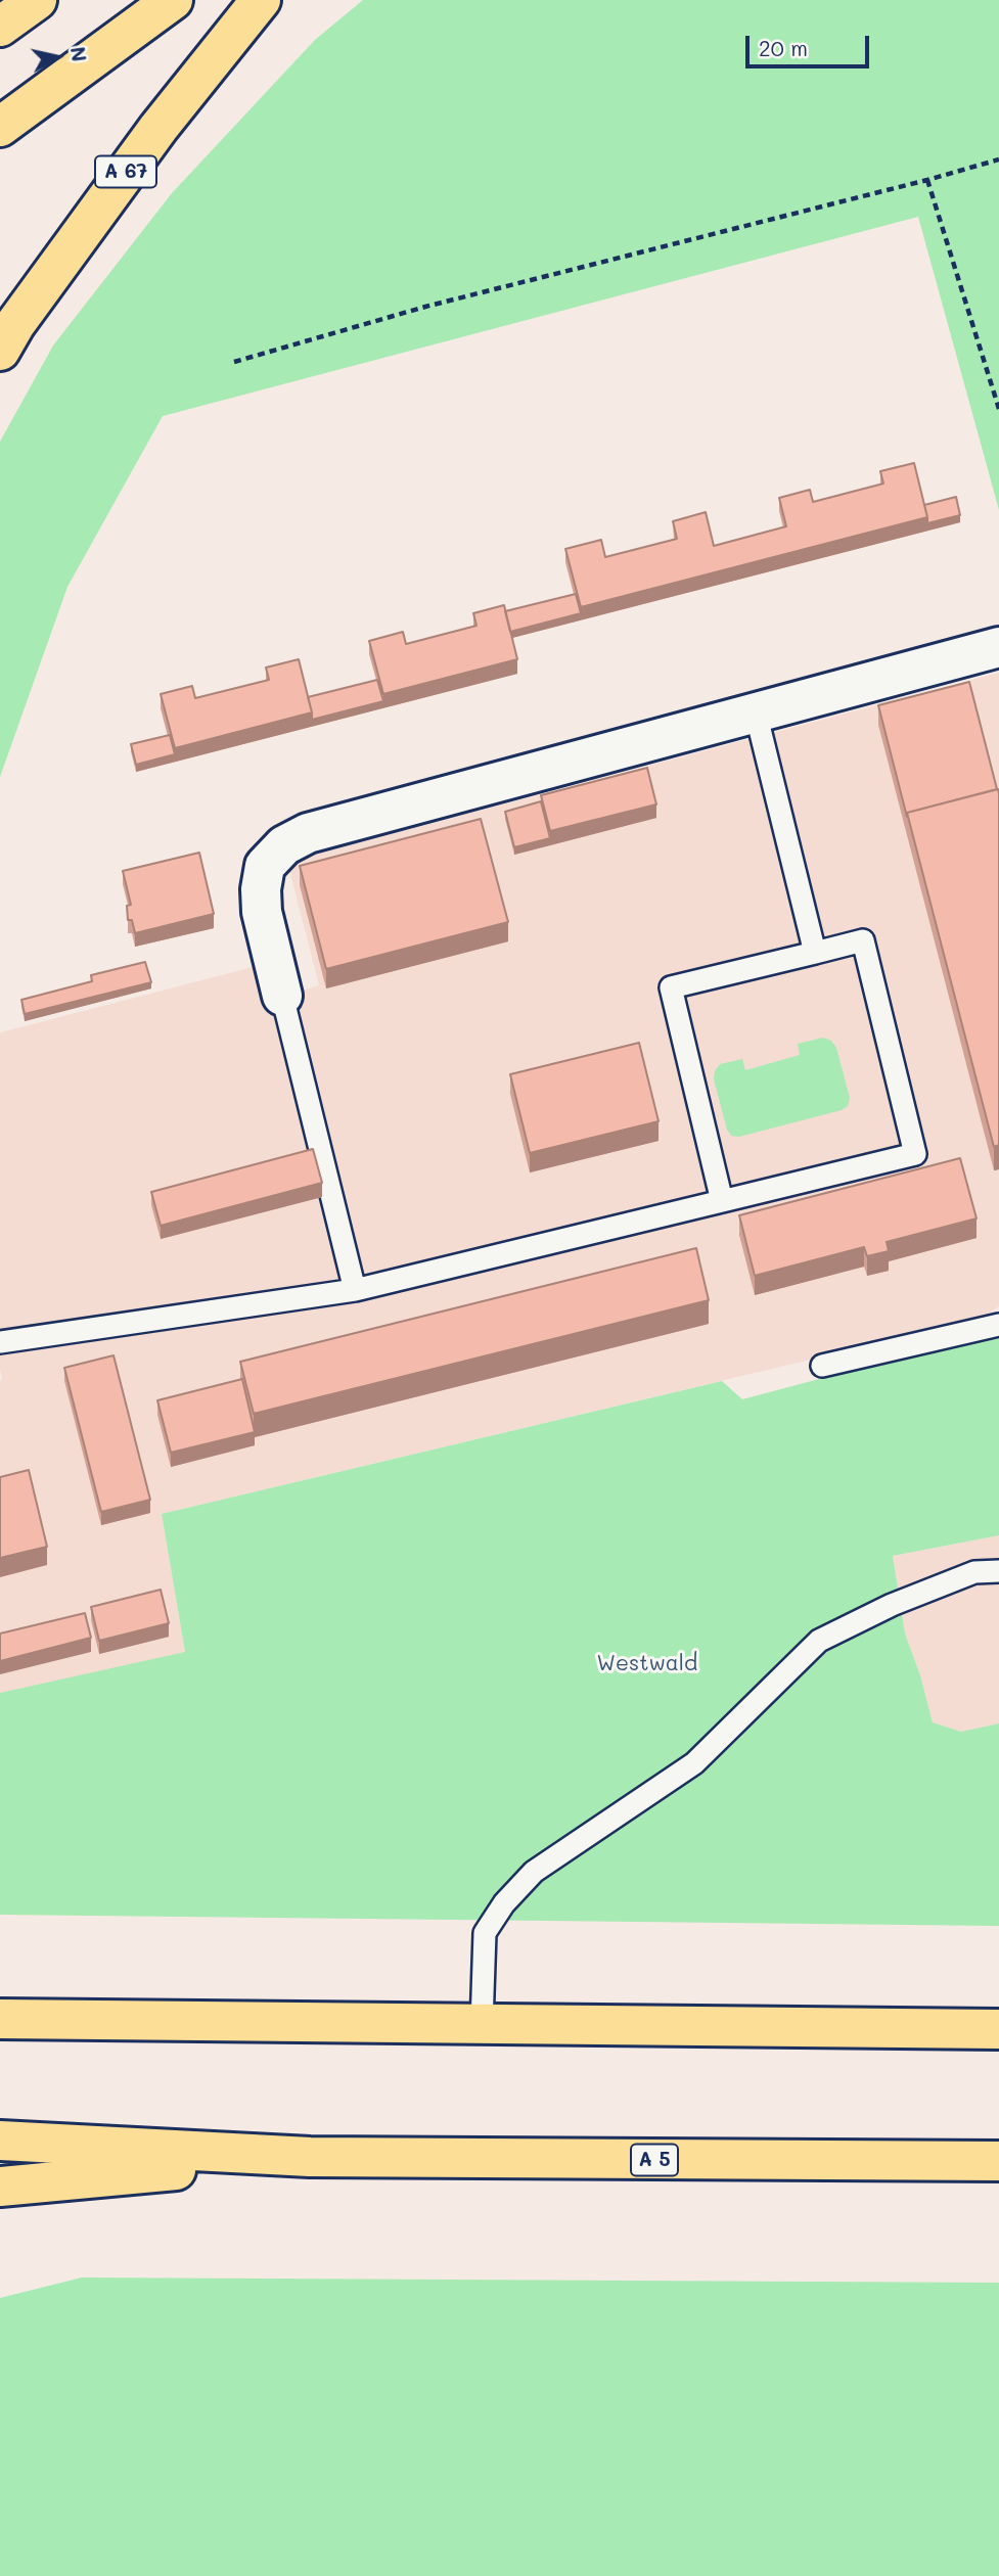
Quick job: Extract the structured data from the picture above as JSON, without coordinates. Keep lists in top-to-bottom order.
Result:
{
  "streets": {
    "highway": ["A 67", "A 5"]
  },
  "parks": ["Westwald"],
  "scale_bar": "20 m",
  "north": "right"
}
